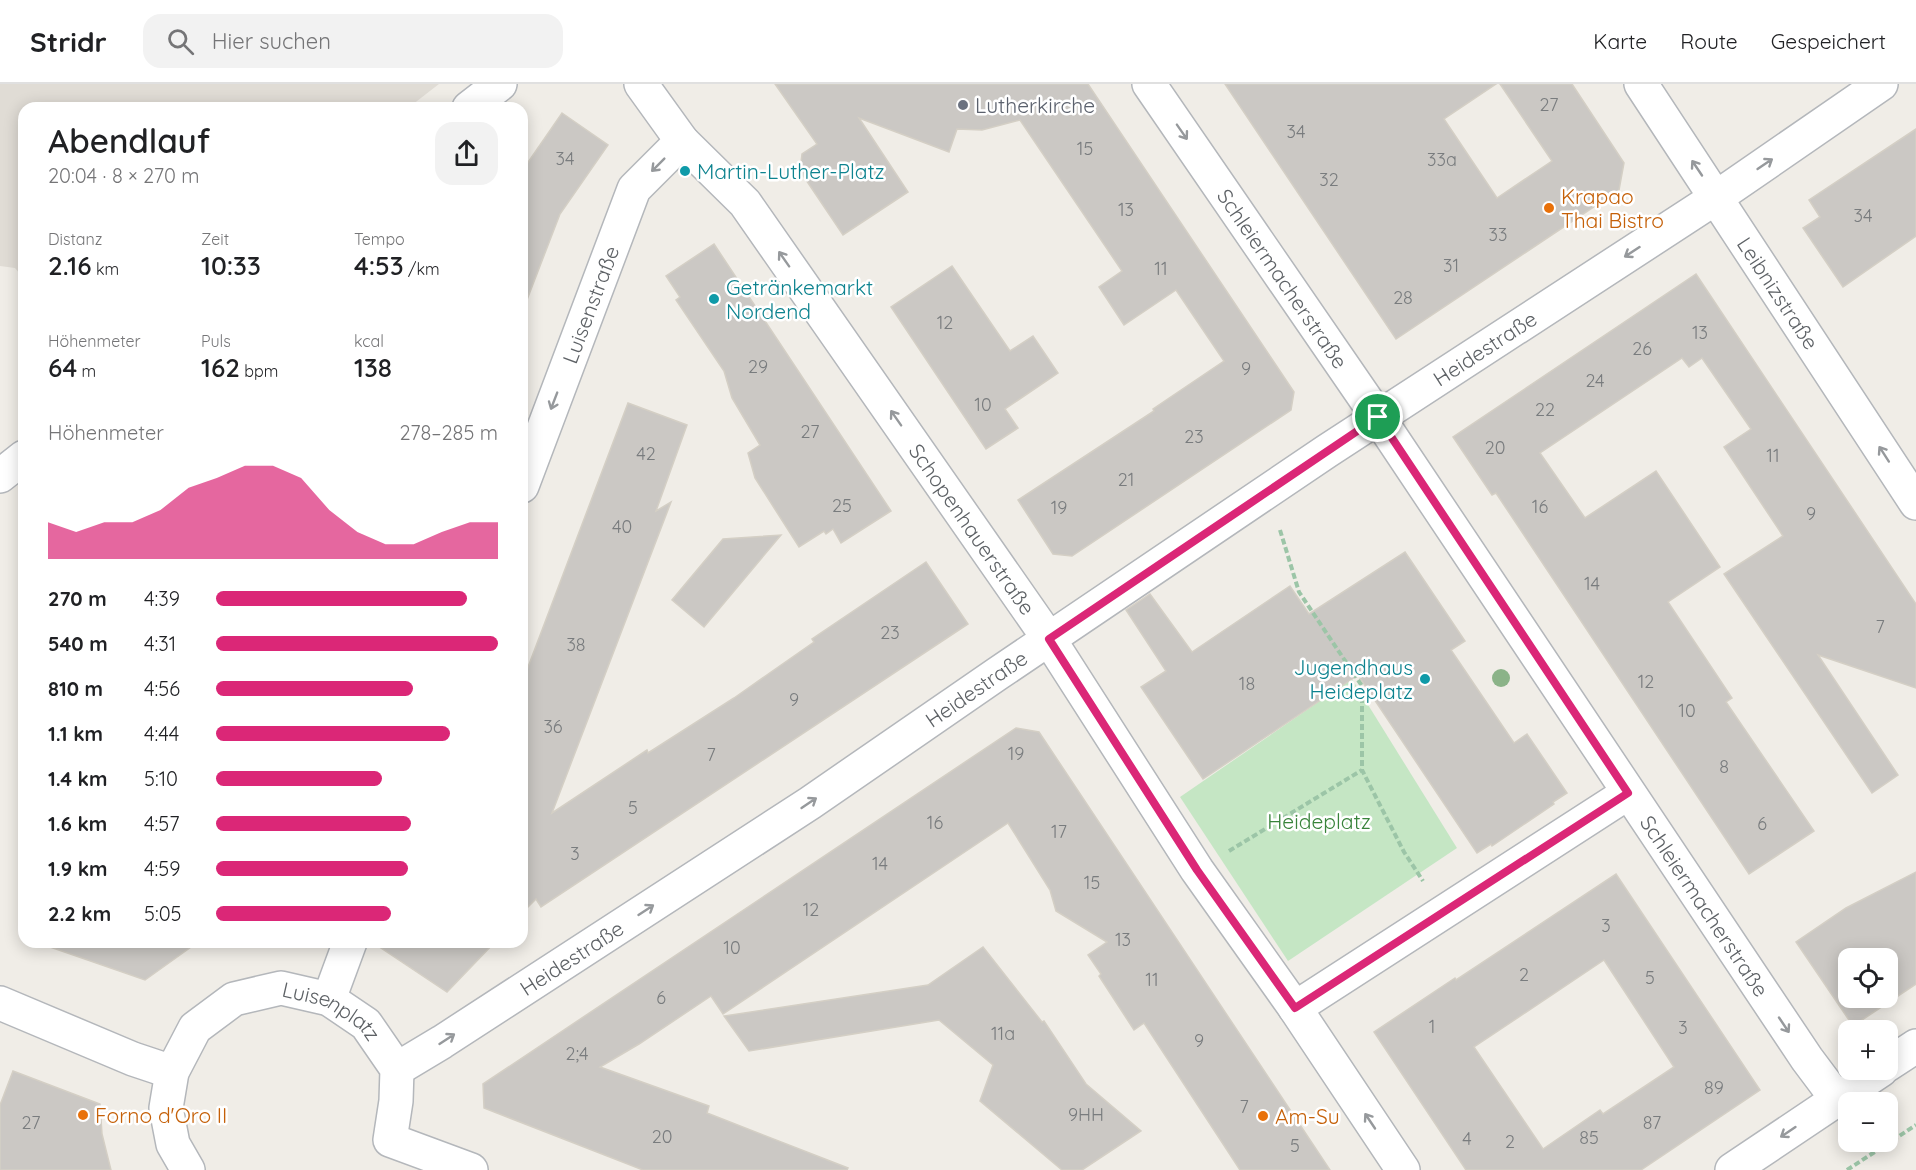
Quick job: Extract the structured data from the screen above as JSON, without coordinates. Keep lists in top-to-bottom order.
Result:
{
  "streets": {
    "street": [
      "Schleiermacherstraße",
      "Leibnizstraße",
      "Luisenstraße",
      "Heidestraße",
      "Schopenhauerstraße",
      "Luisenplatz"
    ]
  },
  "crossings": [
    ["Schleiermacherstraße", "Heidestraße"],
    ["Leibnizstraße", "Heidestraße"],
    ["Luisenstraße", "Schopenhauerstraße"],
    ["Heidestraße", "Schopenhauerstraße"],
    ["Heidestraße", "Luisenplatz"]
  ],
  "one_way": [
    "Schleiermacherstraße",
    "Leibnizstraße",
    "Luisenstraße",
    "Schopenhauerstraße"
  ],
  "parks": ["Heideplatz"],
  "places": [
    "Lutherkirche",
    "Martin-Luther-Platz",
    "Krapao Thai Bistro",
    "Getränkemarkt Nordend",
    "Jugendhaus Heideplatz",
    "Forno d'Oro II",
    "Am-Su"
  ],
  "house_numbers": [
    "27",
    "34",
    "15",
    "34",
    "33a",
    "32",
    "13",
    "34",
    "33",
    "31",
    "11",
    "28",
    "12",
    "13",
    "26",
    "29",
    "9",
    "24",
    "10",
    "22",
    "27",
    "23",
    "20",
    "42",
    "11",
    "21",
    "25",
    "16",
    "19",
    "9",
    "40",
    "14",
    "7",
    "23",
    "38",
    "12",
    "18",
    "9",
    "10",
    "36",
    "19",
    "7",
    "8",
    "5",
    "16",
    "6",
    "17",
    "3",
    "14",
    "15",
    "12",
    "3",
    "13",
    "10",
    "2",
    "5",
    "11",
    "6",
    "1",
    "3",
    "11a",
    "9",
    "2;4",
    "89",
    "7",
    "9HH",
    "27",
    "87",
    "20",
    "85",
    "4",
    "2",
    "5"
  ],
  "page": {
    "header": "Stridr",
    "search": "Hier suchen",
    "nav": ["Karte", "Route", "Gespeichert"],
    "heading": ["Abendlauf", "20:04 · 8 × 270 m"],
    "stats": [
      ["Distanz", "2.16 km"],
      ["Zeit", "10:33"],
      ["Tempo", "4:53 /km"],
      ["Höhenmeter", "64 m"],
      ["Puls", "162 bpm"],
      ["kcal", "138"]
    ],
    "chart": ["Höhenmeter", "278–285 m"],
    "list": [
      {
        "name": "270 m",
        "note": "4:39"
      },
      {
        "name": "540 m",
        "note": "4:31"
      },
      {
        "name": "810 m",
        "note": "4:56"
      },
      {
        "name": "1.1 km",
        "note": "4:44"
      },
      {
        "name": "1.4 km",
        "note": "5:10"
      },
      {
        "name": "1.6 km",
        "note": "4:57"
      },
      {
        "name": "1.9 km",
        "note": "4:59"
      },
      {
        "name": "2.2 km",
        "note": "5:05"
      }
    ],
    "map_buttons": ["+", "−"]
  }
}
